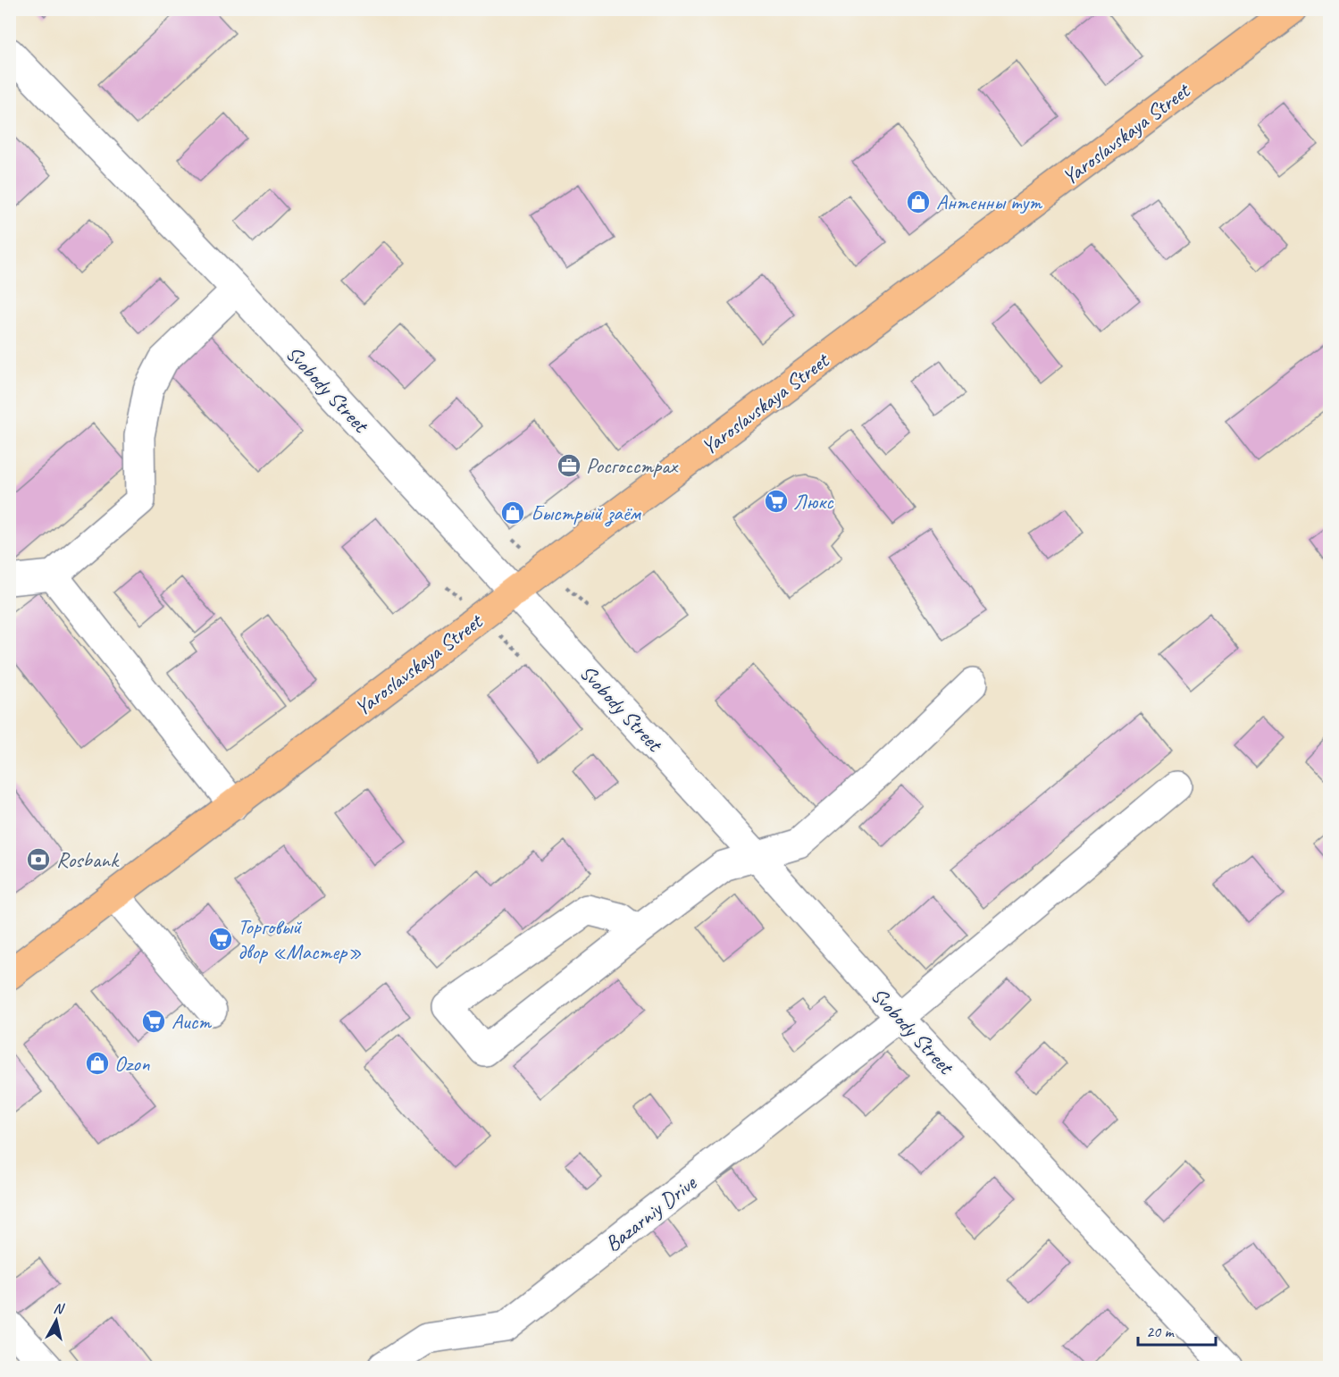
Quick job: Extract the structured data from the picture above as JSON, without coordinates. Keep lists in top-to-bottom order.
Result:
{
  "streets": {
    "main road": ["Yaroslavskaya Street"],
    "street": ["Svobody Street", "Bazarniy Drive"]
  },
  "crossings": [
    ["Yaroslavskaya Street", "Svobody Street"],
    ["Svobody Street", "Bazarniy Drive"]
  ],
  "places": {
    "shop": ["Антенны тут", "Быстрый заём", "Ozon"],
    "office": ["Росгосстрах"],
    "supermarket": ["Люкс", "Торговый двор «Мастер»", "Аист"],
    "bank": ["Rosbank"]
  },
  "scale_bar": "20 m",
  "north": "top"
}
